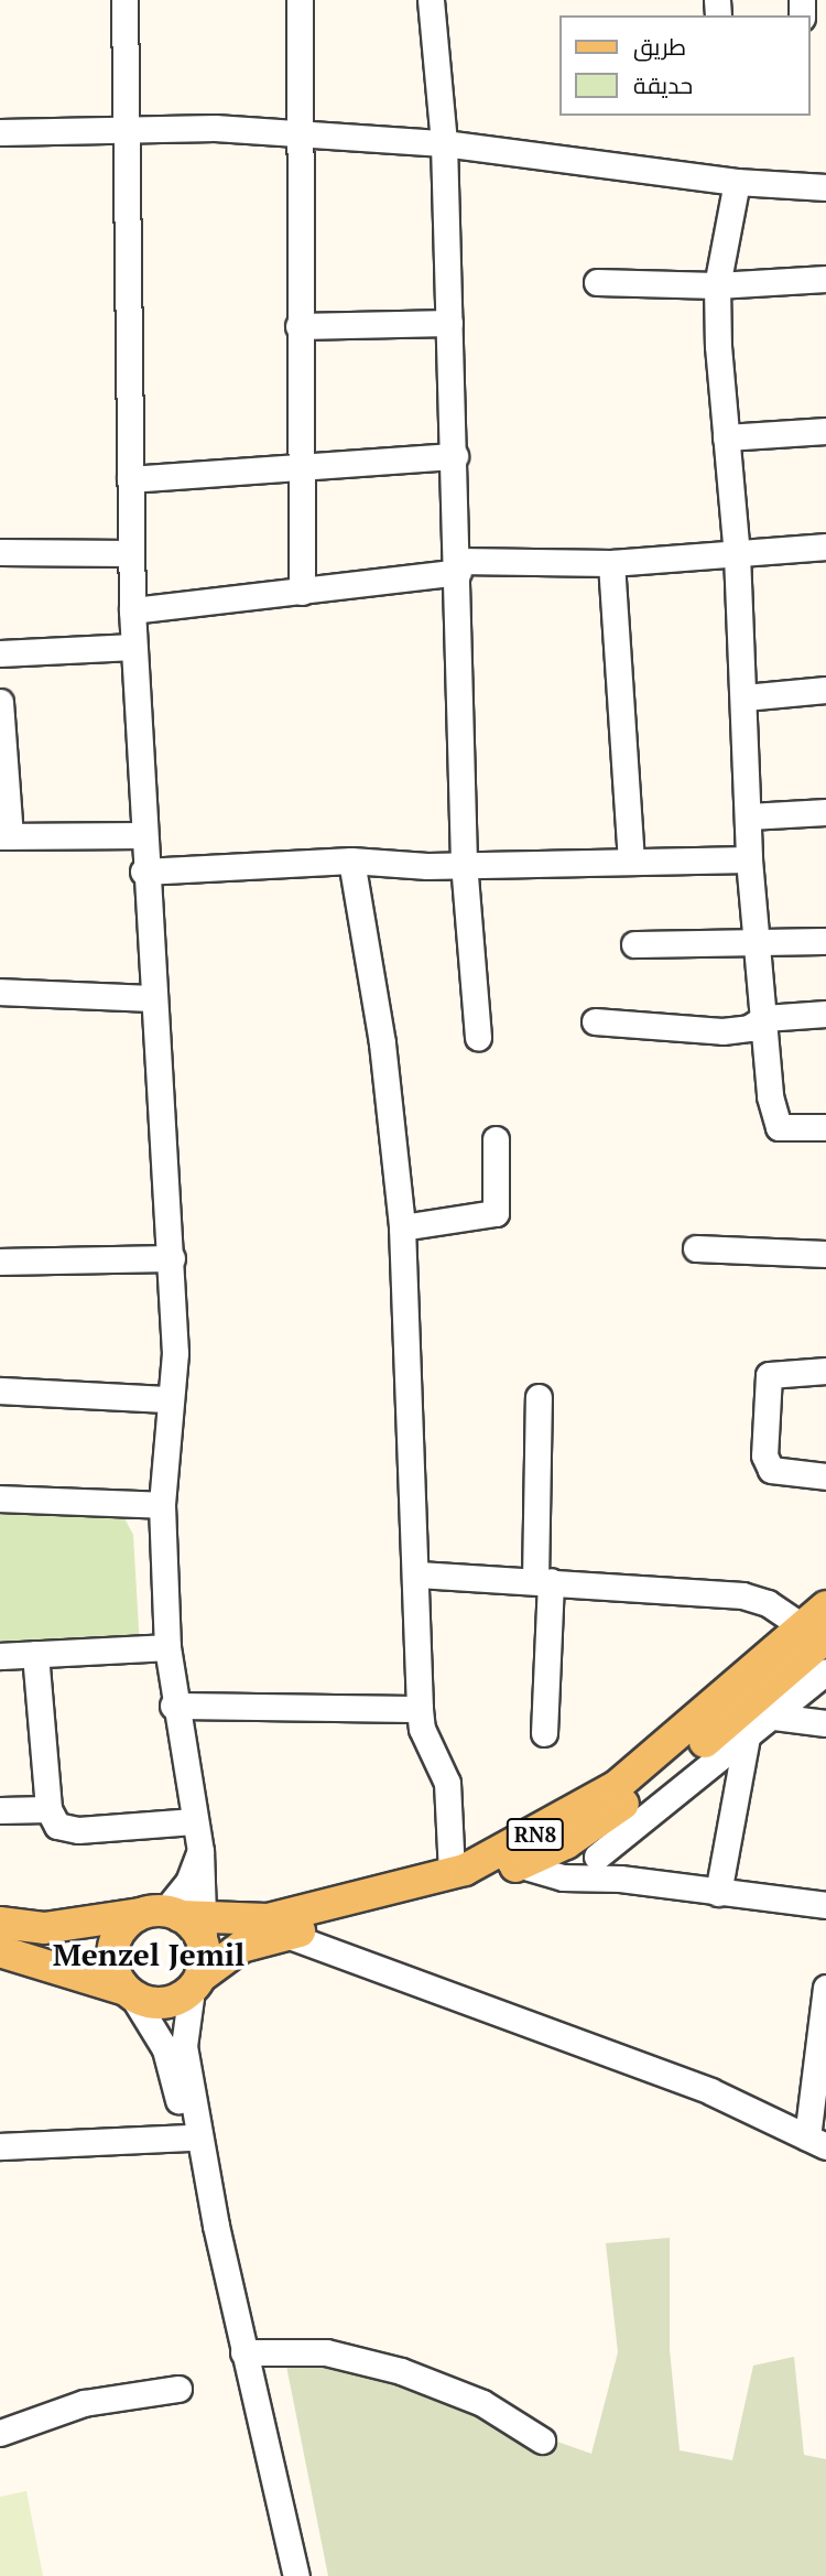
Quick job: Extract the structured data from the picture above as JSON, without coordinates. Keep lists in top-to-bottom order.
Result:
{
  "streets": {
    "main road": ["RN8"]
  },
  "districts": ["Menzel Jemil"],
  "legend": ["طريق", "حديقة"]
}
